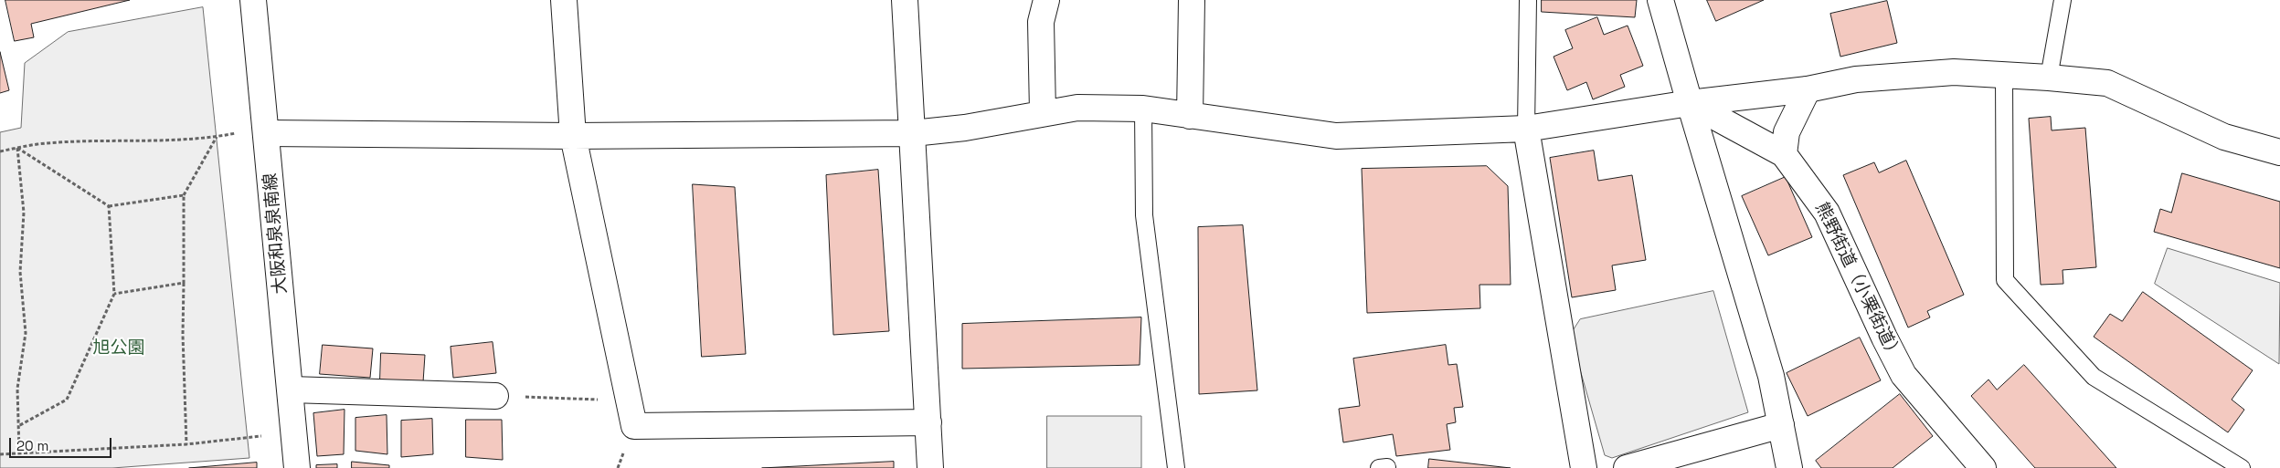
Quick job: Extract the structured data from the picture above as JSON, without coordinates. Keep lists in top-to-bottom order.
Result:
{
  "streets": {
    "street": ["大阪和泉泉南線", "熊野街道（小栗街道）"]
  },
  "parks": ["旭公園"],
  "scale_bar": "20 m"
}
